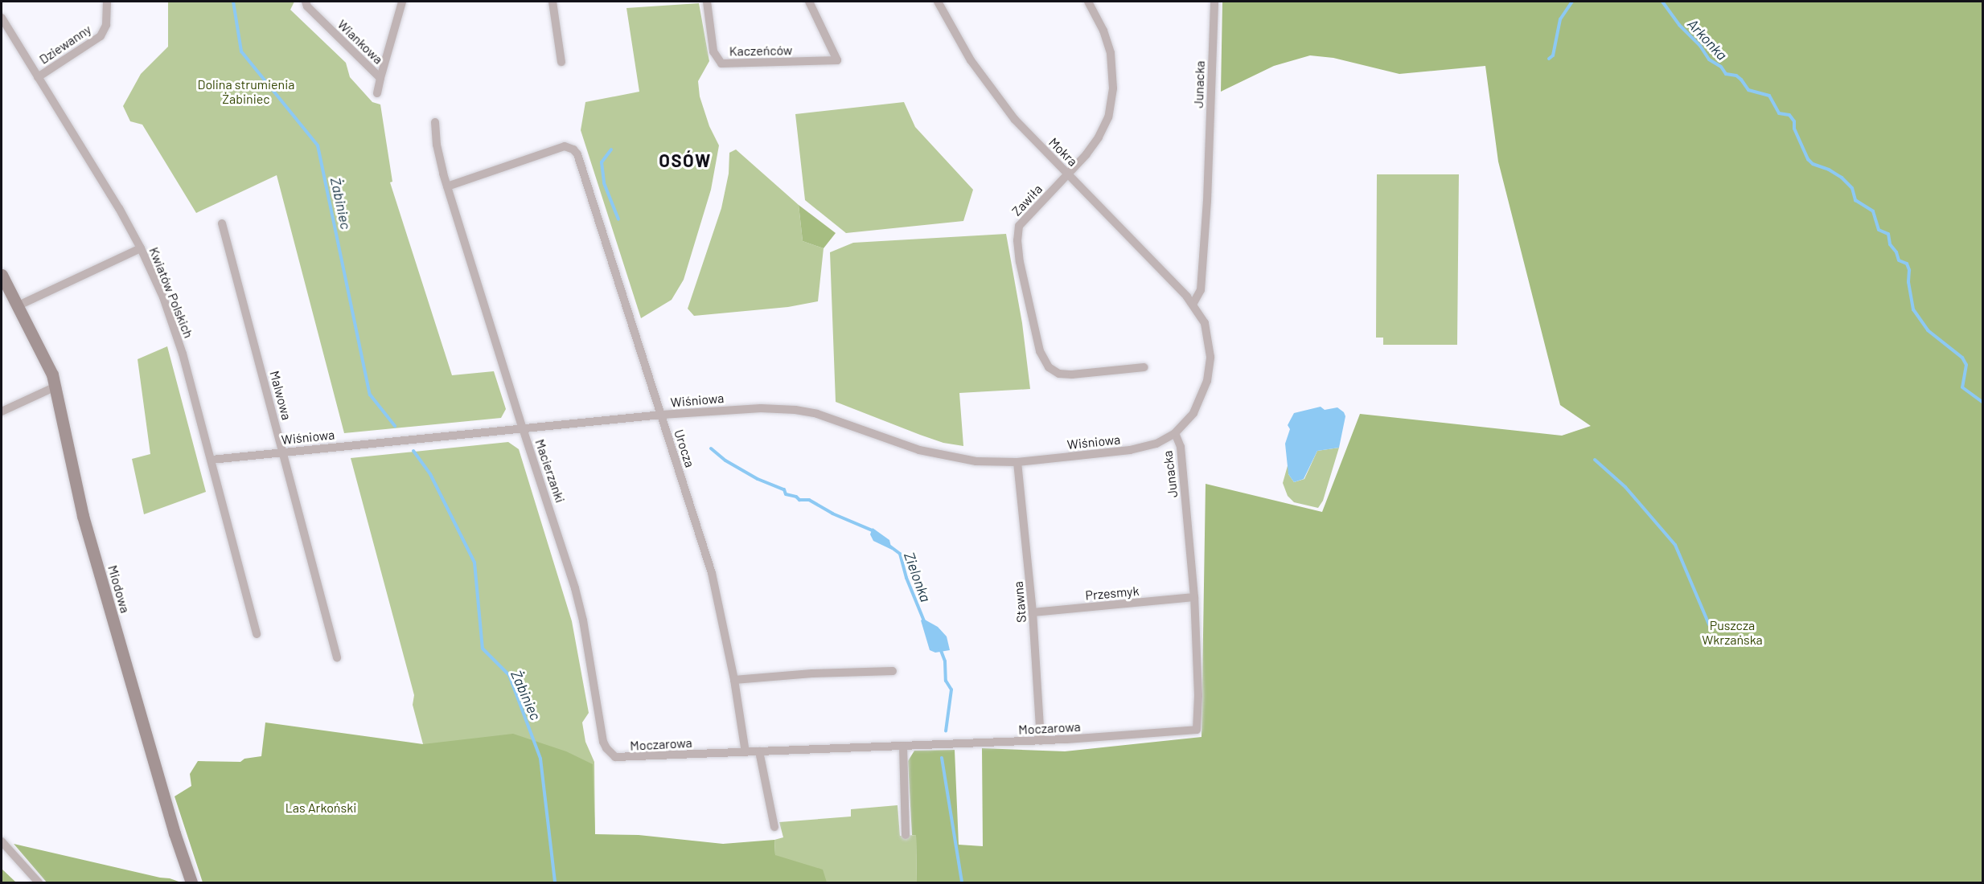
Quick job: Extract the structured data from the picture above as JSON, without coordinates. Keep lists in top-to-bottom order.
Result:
{
  "streets": {
    "street": [
      "Wiankowa",
      "Dziewanny",
      "Kaczeńców",
      "Junacka",
      "Mokra",
      "Zawiła",
      "Kwiatów Polskich",
      "Malwowa",
      "Wiśniowa",
      "Urocza",
      "Macierzanki",
      "Miodowa",
      "Przesmyk",
      "Stawna",
      "Moczarowa"
    ]
  },
  "crossings": [
    ["Dziewanny", "Kwiatów Polskich"],
    ["Junacka", "Mokra"],
    ["Junacka", "Wiśniowa"],
    ["Junacka", "Przesmyk"],
    ["Junacka", "Moczarowa"],
    ["Mokra", "Zawiła"],
    ["Kwiatów Polskich", "Wiśniowa"],
    ["Malwowa", "Wiśniowa"],
    ["Wiśniowa", "Urocza"],
    ["Wiśniowa", "Macierzanki"],
    ["Wiśniowa", "Stawna"],
    ["Urocza", "Macierzanki"],
    ["Urocza", "Moczarowa"],
    ["Macierzanki", "Moczarowa"],
    ["Przesmyk", "Stawna"],
    ["Stawna", "Moczarowa"]
  ],
  "districts": ["OSÓW"],
  "water": ["Arkonka", "Żabiniec", "Zielonka"],
  "parks": ["Dolina strumienia Żabiniec", "Puszcza Wkrzańska", "Las Arkoński"]
}
